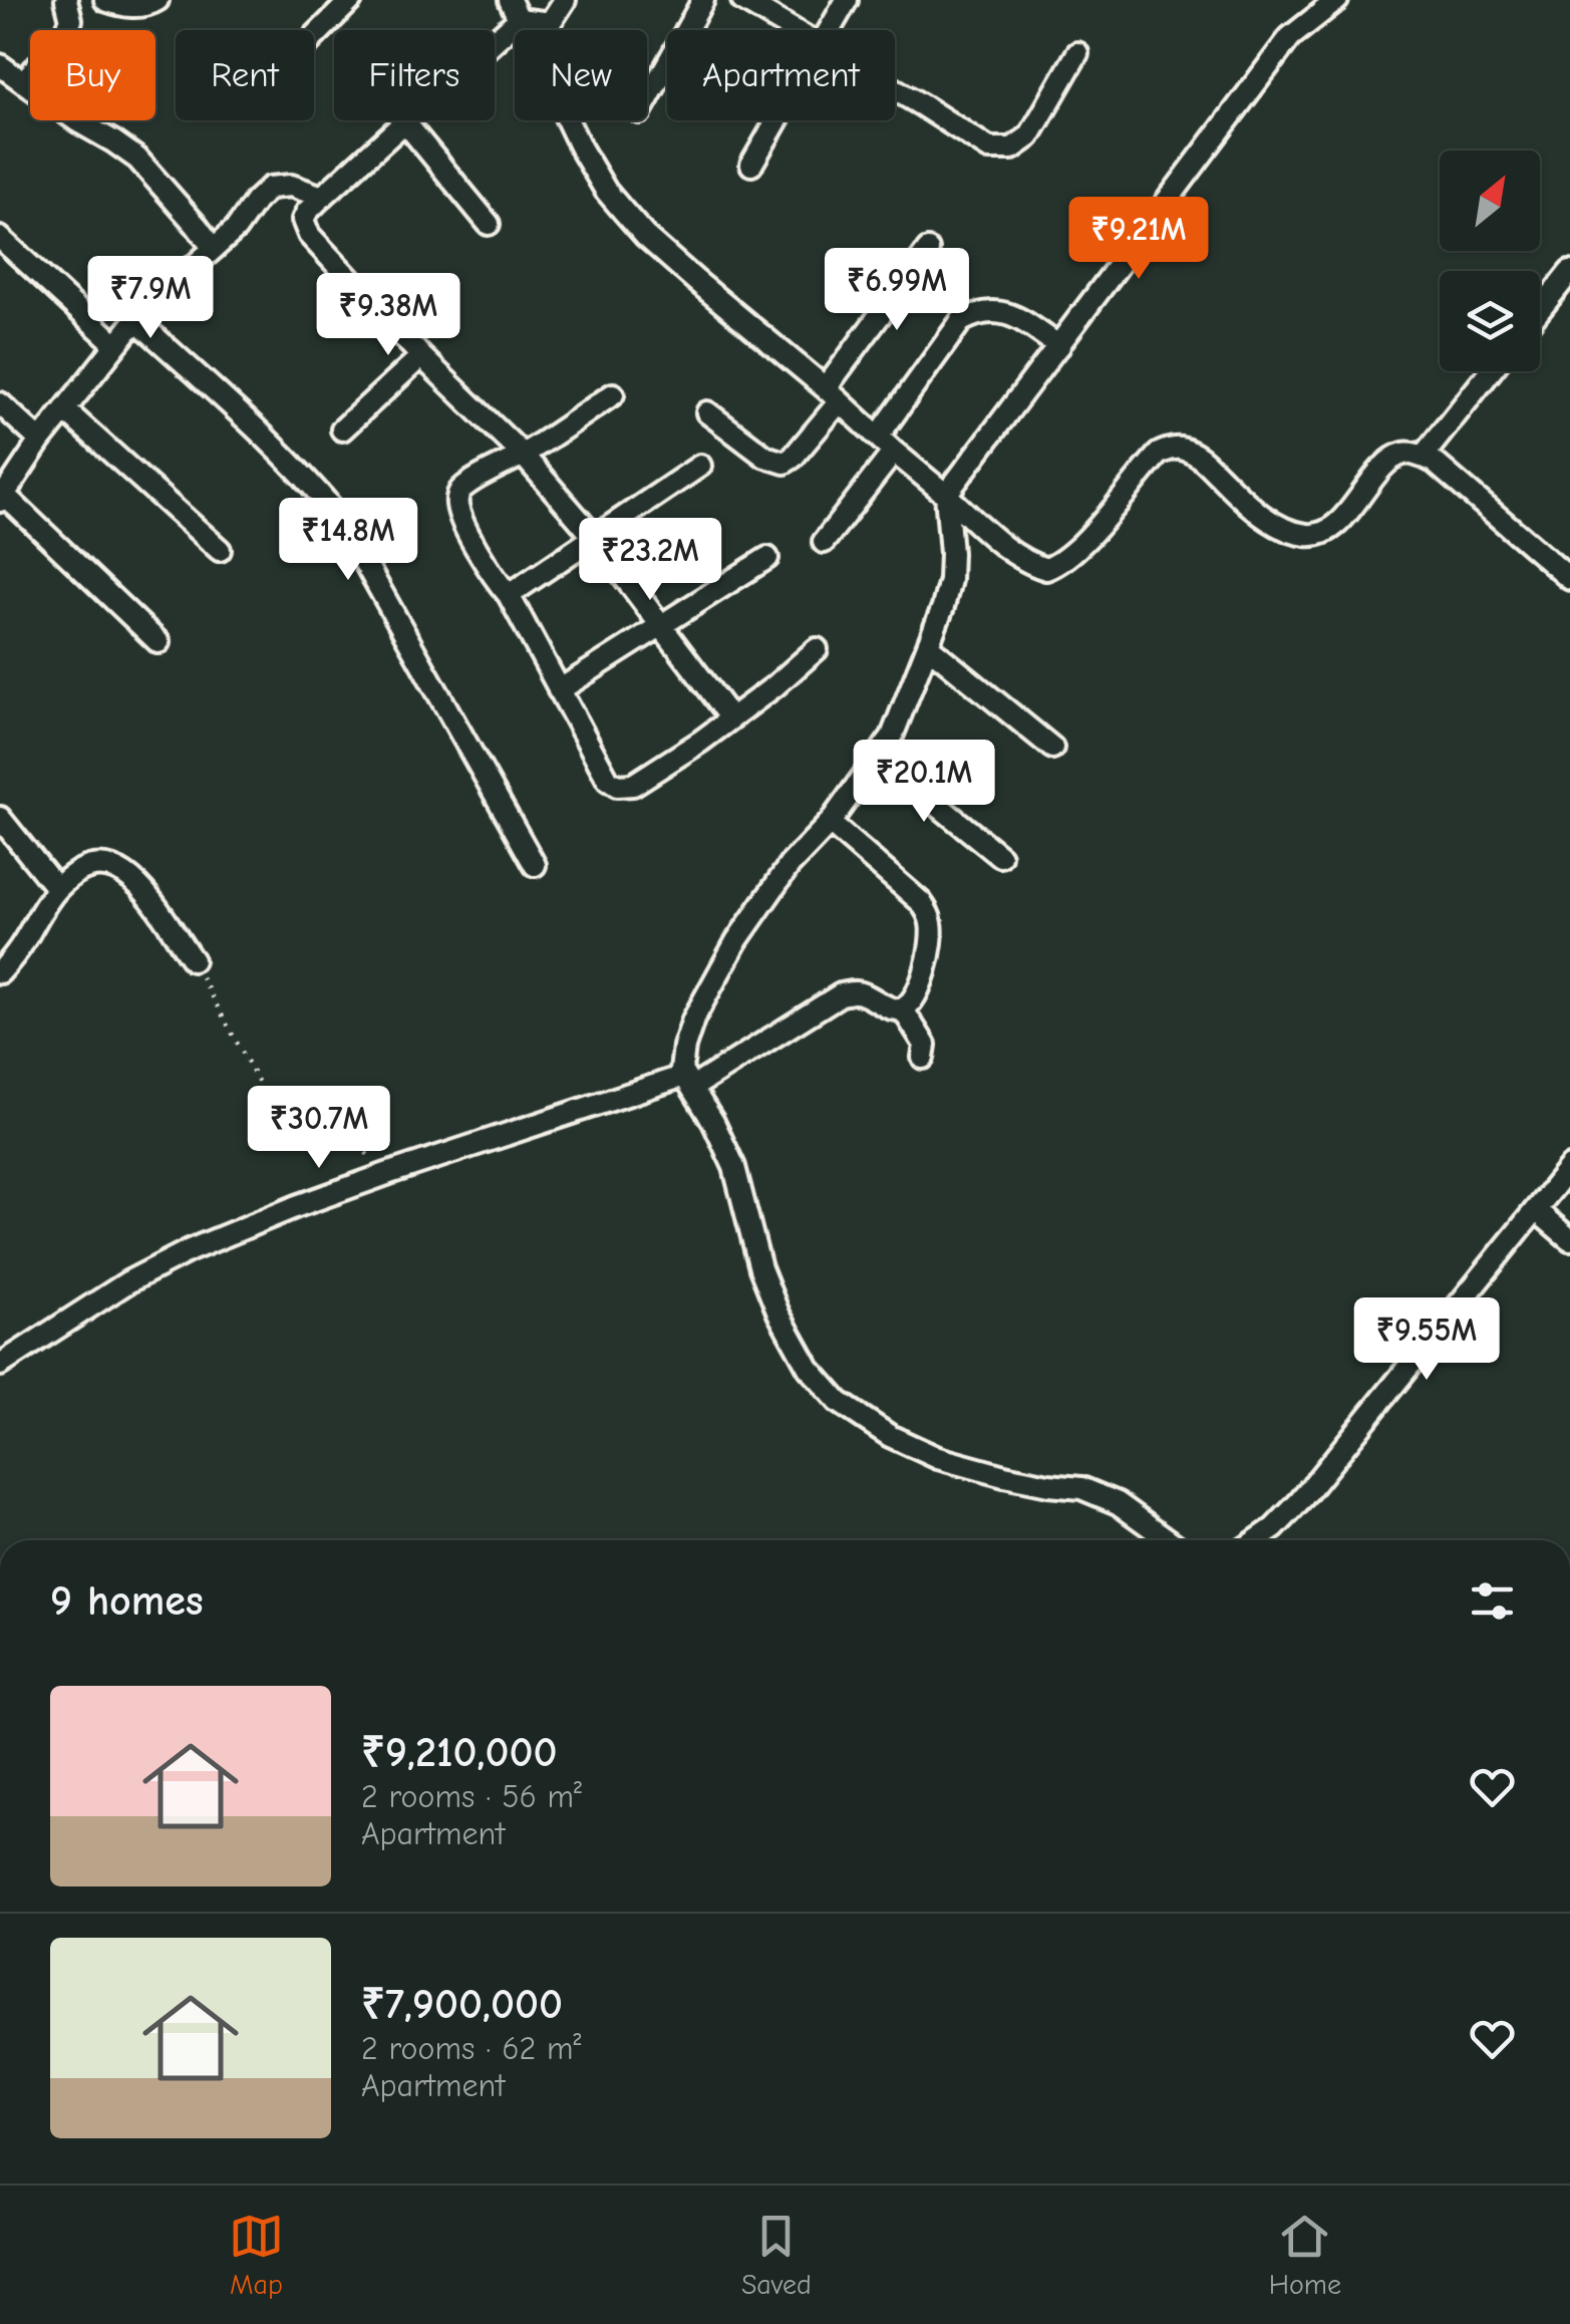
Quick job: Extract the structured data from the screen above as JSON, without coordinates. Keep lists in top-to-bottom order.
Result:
{
  "north": "top right",
  "page": {
    "chip": [
      "Buy",
      "Rent",
      "Filters",
      "New",
      "Apartment"
    ],
    "price": [
      "₹9.21M",
      "₹6.99M",
      "₹7.9M",
      "₹9.38M",
      "₹14.8M",
      "₹23.2M",
      "₹20.1M",
      "₹30.7M",
      "₹9.55M"
    ],
    "heading": "9 homes",
    "list": [
      {
        "name": "₹9,210,000",
        "note": "2 rooms · 56 m² · Apartment"
      },
      {
        "name": "₹7,900,000",
        "note": "2 rooms · 62 m² · Apartment"
      }
    ],
    "tabs": ["Map", "Saved", "Home"]
  }
}
